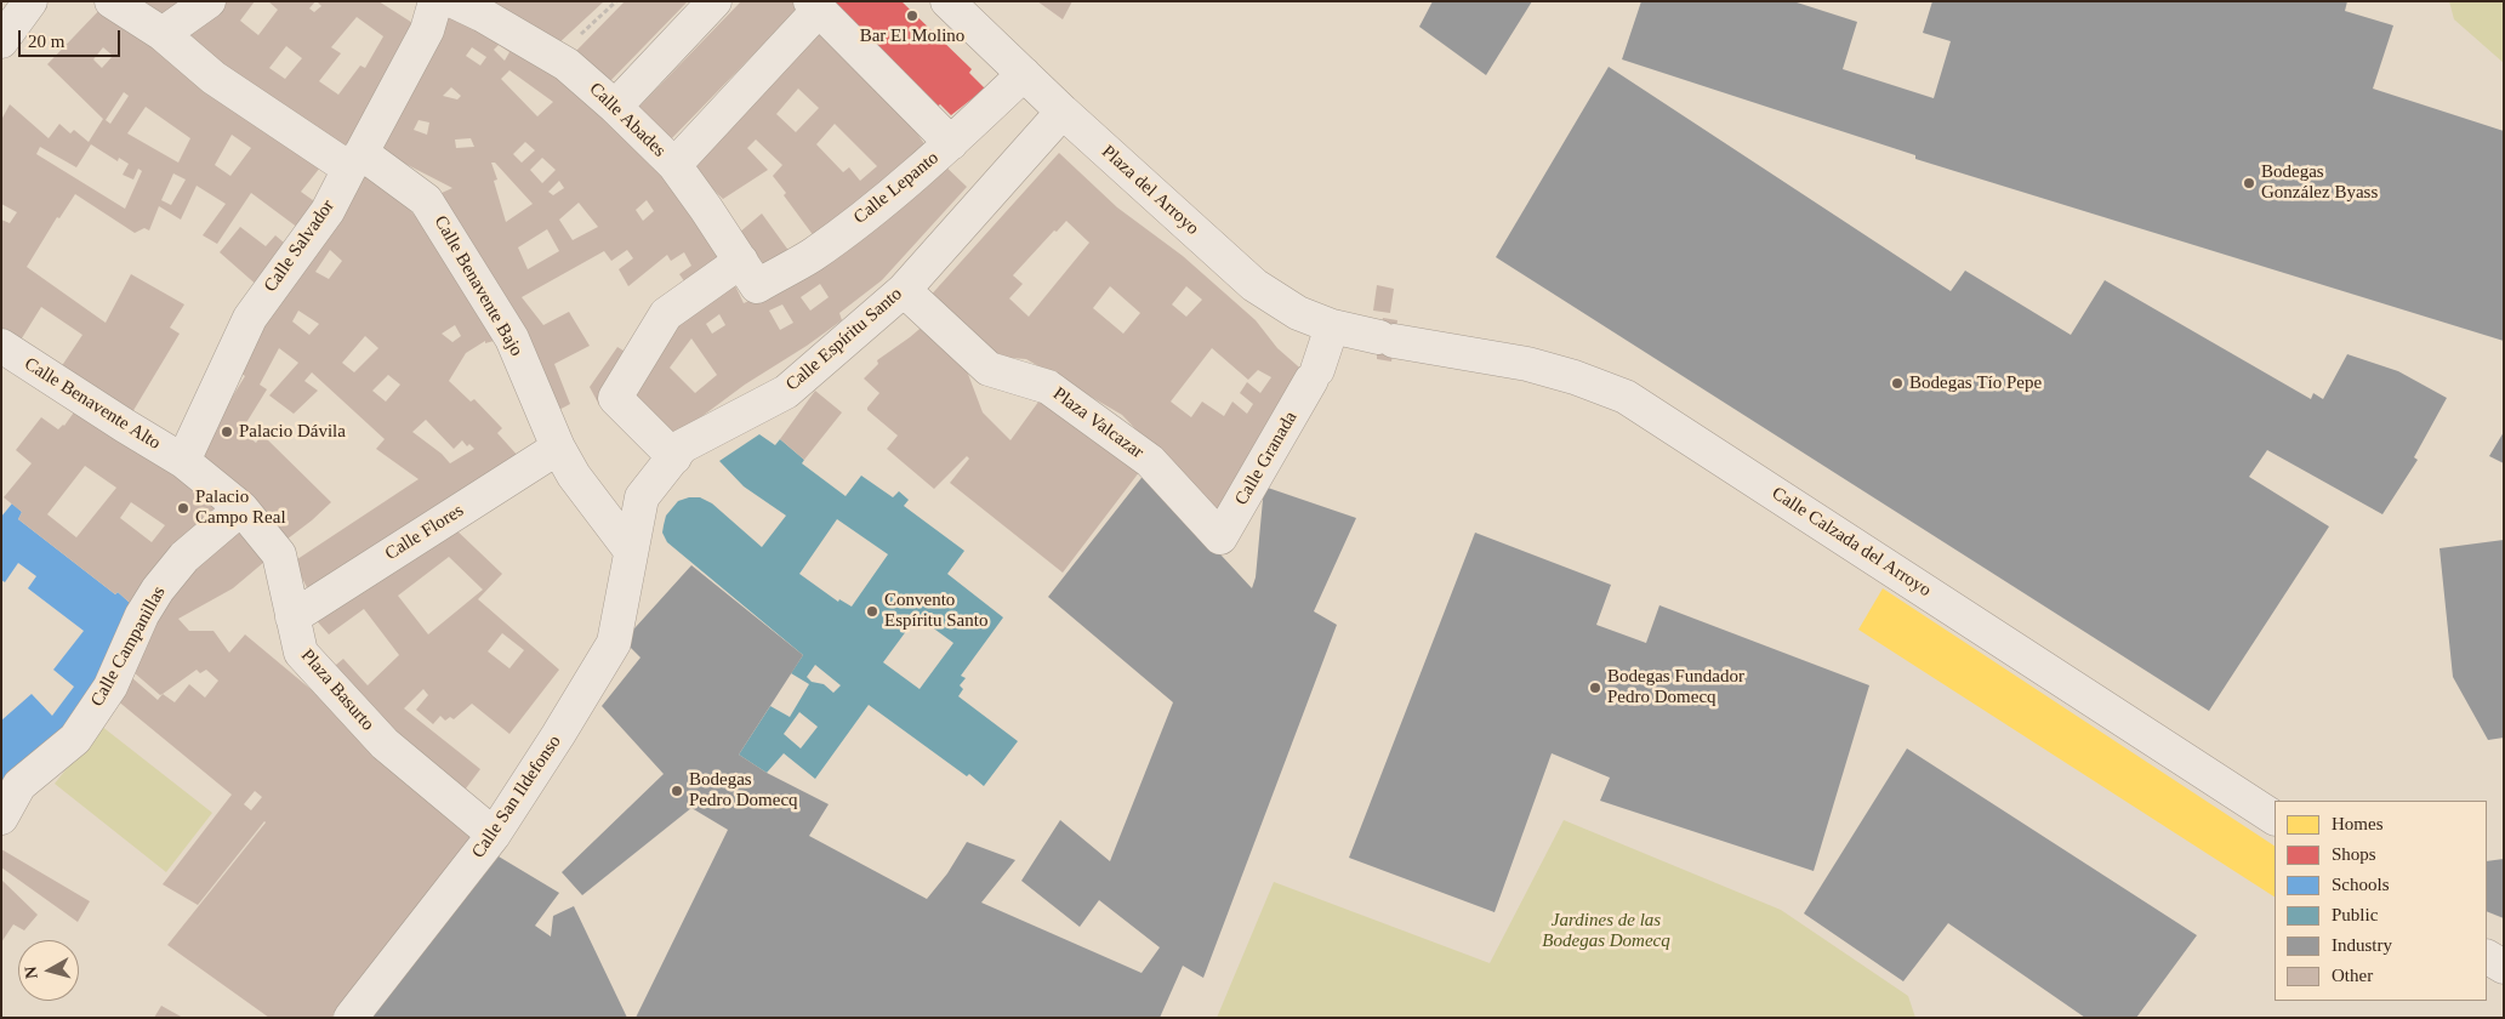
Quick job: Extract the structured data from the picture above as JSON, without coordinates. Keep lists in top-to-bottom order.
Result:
{
  "streets": {
    "street": [
      "Calle Abades",
      "Calle Lepanto",
      "Plaza del Arroyo",
      "Calle Salvador",
      "Calle Benavente Bajo",
      "Calle Espíritu Santo",
      "Calle Benavente Alto",
      "Plaza Valcazar",
      "Calle Granada",
      "Calle Flores",
      "Calle Calzada del Arroyo",
      "Calle Campanillas",
      "Plaza Basurto",
      "Calle San Ildefonso"
    ]
  },
  "crossings": [
    ["Calle Abades", "Calle Lepanto"],
    ["Calle Lepanto", "Plaza del Arroyo"],
    ["Calle Lepanto", "Calle Espíritu Santo"],
    ["Plaza del Arroyo", "Calle Espíritu Santo"],
    ["Plaza del Arroyo", "Calle Granada"],
    ["Plaza del Arroyo", "Calle Calzada del Arroyo"],
    ["Calle Salvador", "Calle Benavente Bajo"],
    ["Calle Salvador", "Calle Benavente Alto"],
    ["Calle Salvador", "Plaza Basurto"],
    ["Calle Benavente Bajo", "Calle Espíritu Santo"],
    ["Calle Benavente Bajo", "Calle Flores"],
    ["Calle Benavente Bajo", "Calle San Ildefonso"],
    ["Calle Espíritu Santo", "Plaza Valcazar"],
    ["Calle Espíritu Santo", "Calle San Ildefonso"],
    ["Calle Benavente Alto", "Plaza Basurto"],
    ["Plaza Valcazar", "Calle Granada"],
    ["Calle Flores", "Plaza Basurto"],
    ["Calle Campanillas", "Plaza Basurto"],
    ["Plaza Basurto", "Calle San Ildefonso"]
  ],
  "parks": ["Jardines de las Bodegas Domecq"],
  "places": [
    "Bar El Molino",
    "Bodegas González Byass",
    "Bodegas Tío Pepe",
    "Palacio Dávila",
    "Palacio Campo Real",
    "Convento Espíritu Santo",
    "Bodegas Fundador Pedro Domecq",
    "Bodegas Pedro Domecq"
  ],
  "legend": [
    "Homes",
    "Shops",
    "Schools",
    "Public",
    "Industry",
    "Other"
  ],
  "scale_bar": "20 m",
  "north": "left"
}
